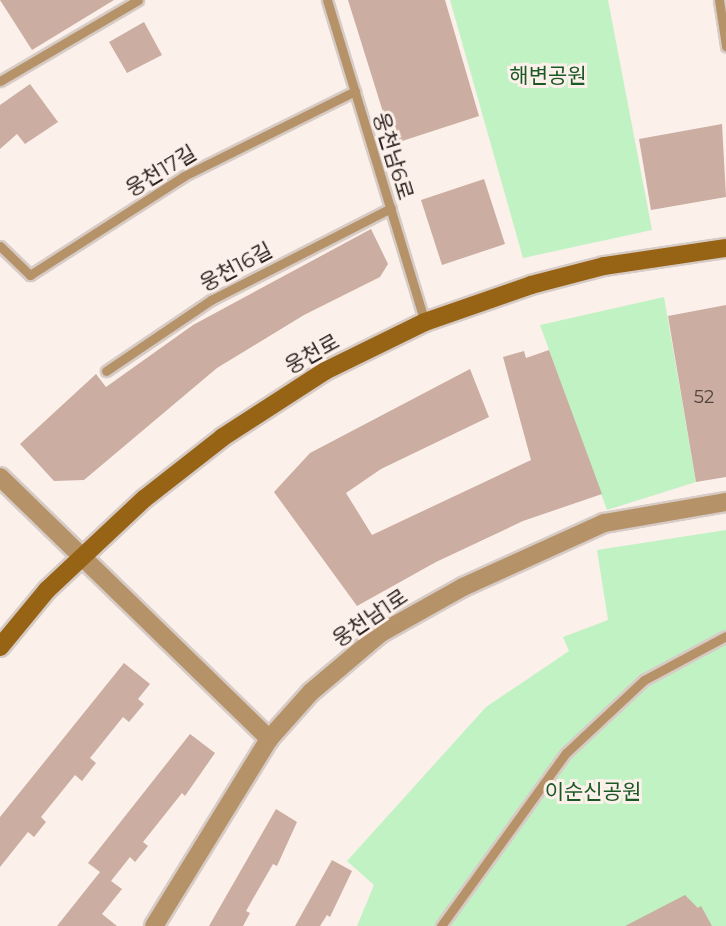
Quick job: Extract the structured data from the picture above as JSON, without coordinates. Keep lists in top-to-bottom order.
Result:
{
  "streets": {
    "street": ["웅천로", "웅천남1로"],
    "lane": ["웅천남6로", "웅천17길", "웅천16길"]
  },
  "crossings": [
    ["웅천남6로", "웅천17길"],
    ["웅천남6로", "웅천16길"],
    ["웅천남6로", "웅천로"]
  ],
  "parks": ["해변공원", "이순신공원"],
  "house_numbers": ["52"]
}
